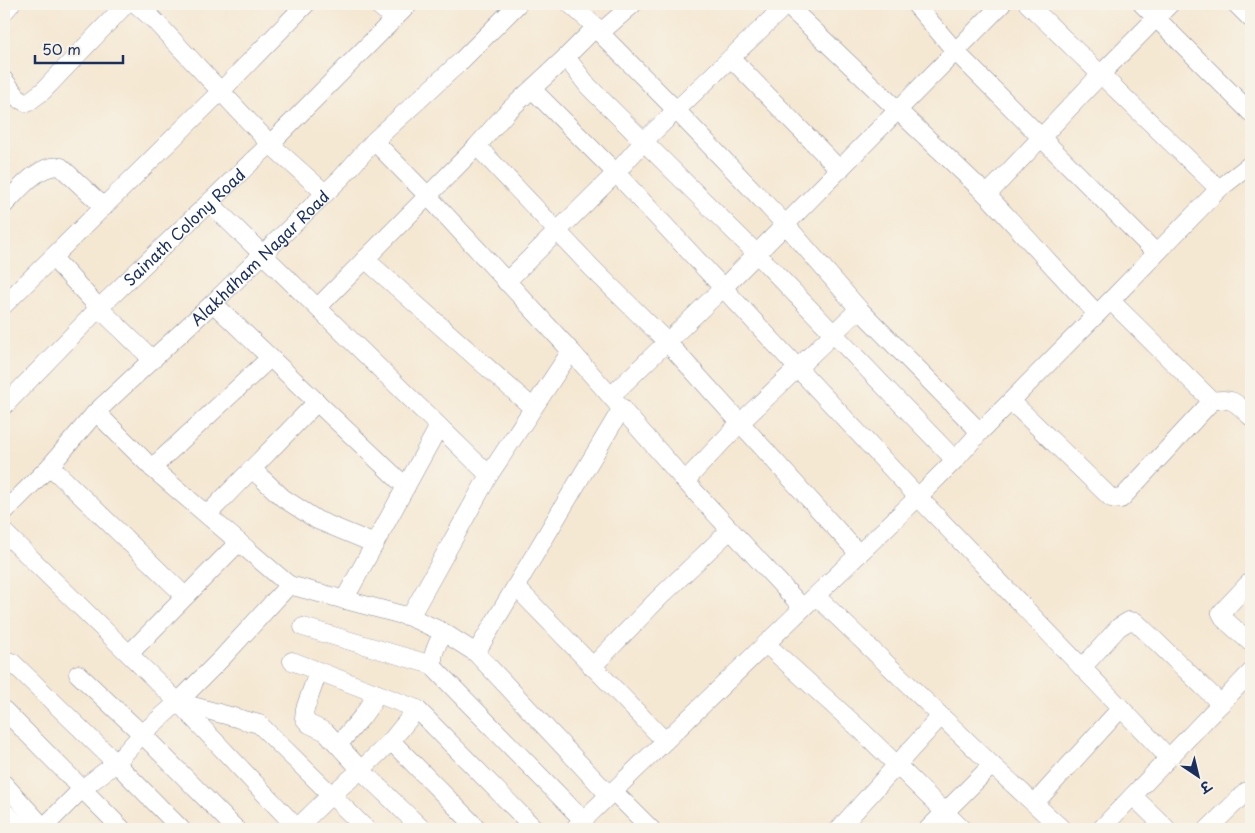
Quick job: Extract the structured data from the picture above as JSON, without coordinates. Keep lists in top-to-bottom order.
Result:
{
  "streets": {
    "street": ["Sainath Colony Road", "Alakhdham Nagar Road"]
  },
  "scale_bar": "50 m",
  "north": "bottom right"
}
